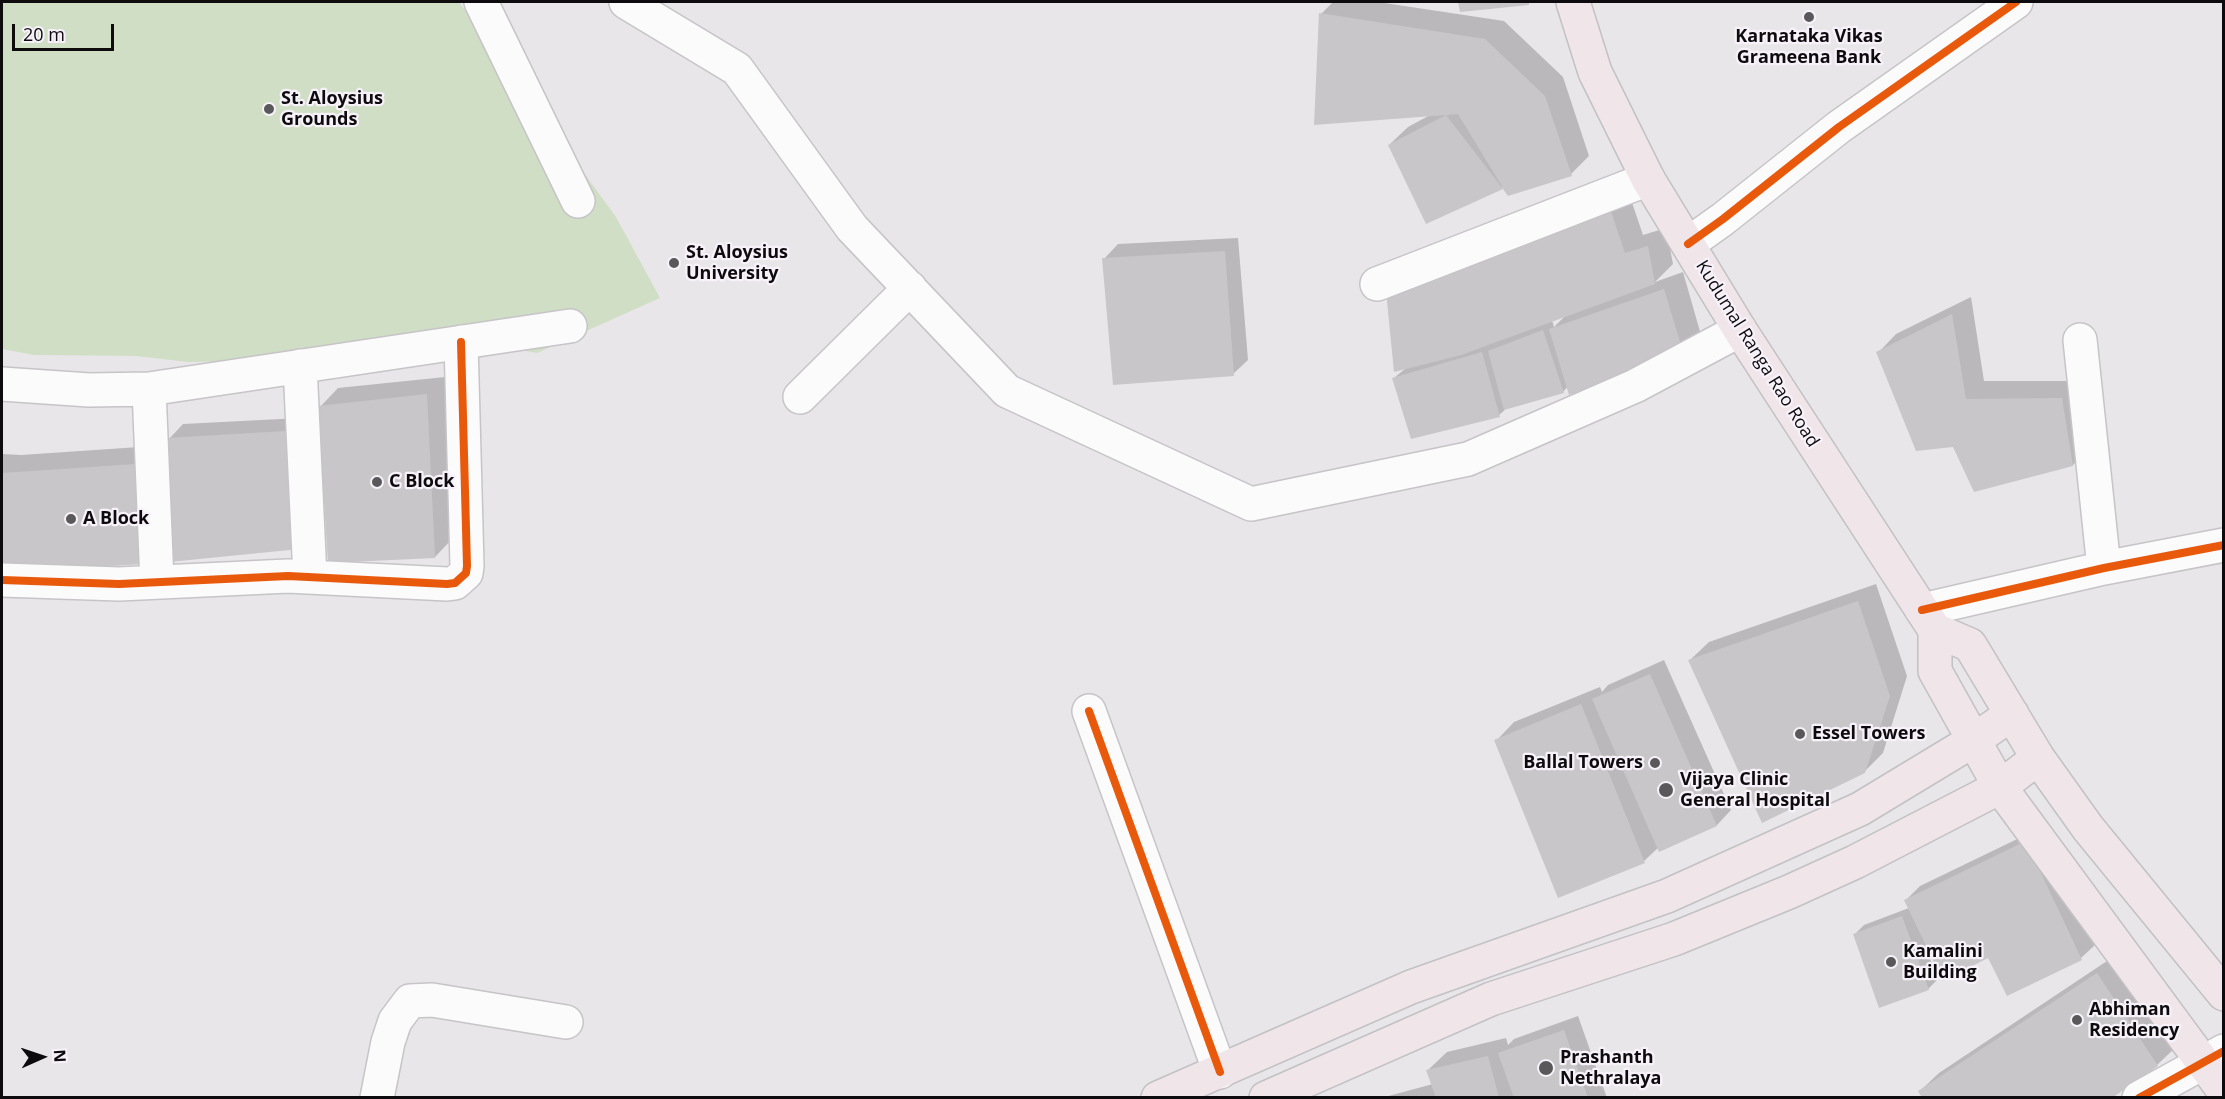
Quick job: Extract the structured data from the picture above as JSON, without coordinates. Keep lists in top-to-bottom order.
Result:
{
  "streets": {
    "main road": ["Kudumal Ranga Rao Road"]
  },
  "places": [
    "Karnataka Vikas Grameena Bank",
    "St. Aloysius Grounds",
    "St. Aloysius University",
    "C Block",
    "A Block",
    "Essel Towers",
    "Ballal Towers",
    "Vijaya Clinic General Hospital",
    "Kamalini Building",
    "Abhiman Residency",
    "Prashanth Nethralaya"
  ],
  "scale_bar": "20 m",
  "north": "right"
}
